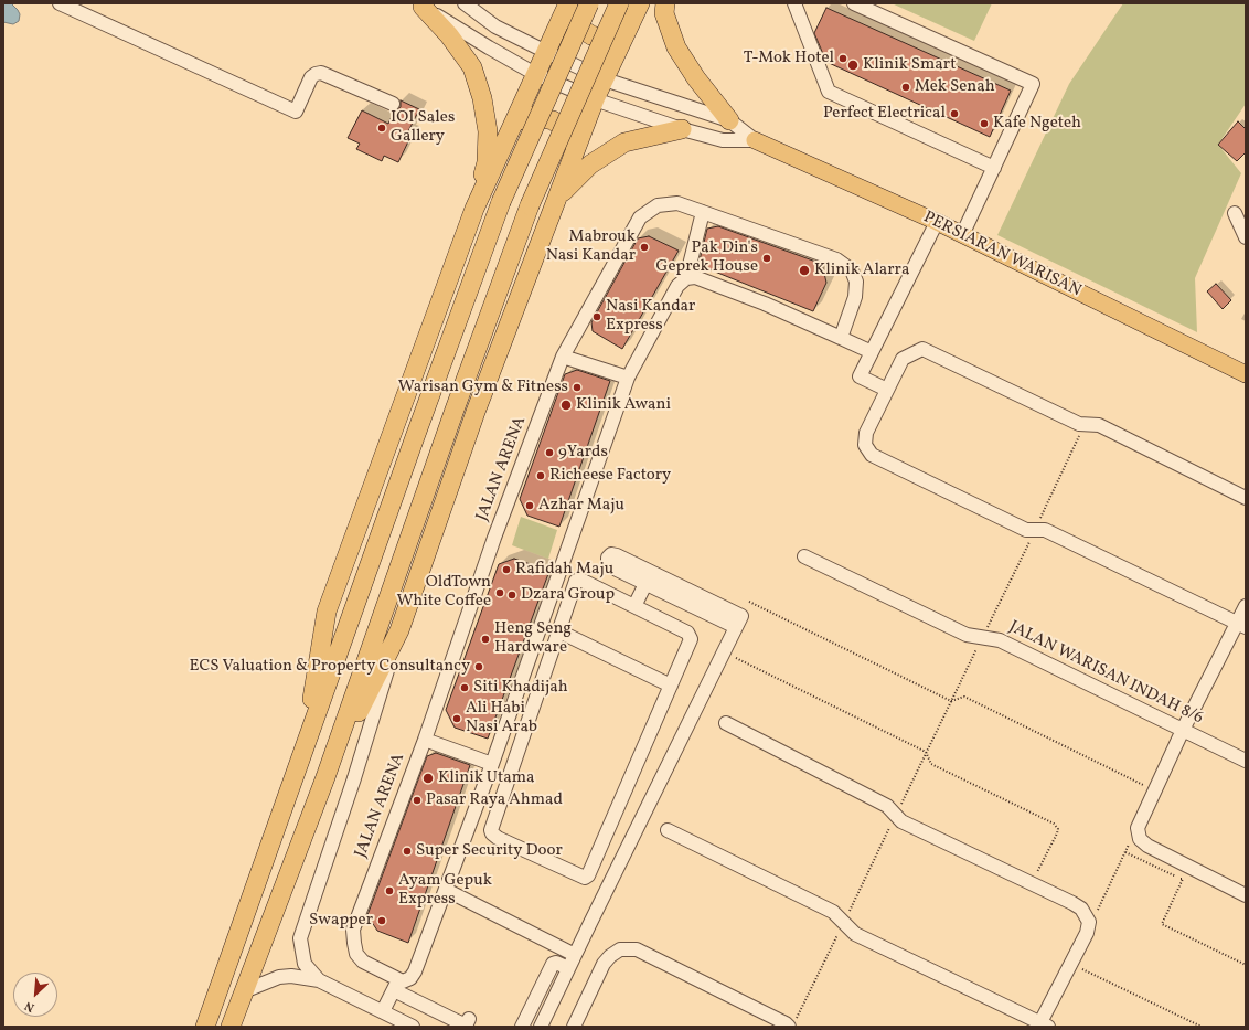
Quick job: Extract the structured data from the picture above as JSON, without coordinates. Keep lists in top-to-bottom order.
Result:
{
  "streets": {
    "main road": ["PERSIARAN WARISAN"],
    "street": ["JALAN ARENA", "JALAN WARISAN INDAH 8/6"]
  },
  "places": [
    "T-Mok Hotel",
    "Klinik Smart",
    "Mek Senah",
    "Perfect Electrical",
    "Kafe Ngeteh",
    "IOI Sales Gallery",
    "Mabrouk Nasi Kandar",
    "Pak Din's Geprek House",
    "Klinik Alarra",
    "Nasi Kandar Express",
    "Warisan Gym & Fitness",
    "Klinik Awani",
    "9Yards",
    "Richeese Factory",
    "Azhar Maju",
    "Rafidah Maju",
    "OldTown White Coffee",
    "Dzara Group",
    "Heng Seng Hardware",
    "ECS Valuation & Property Consultancy",
    "Siti Khadijah",
    "Ali Habi Nasi Arab",
    "Klinik Utama",
    "Pasar Raya Ahmad",
    "Super Security Door",
    "Ayam Gepuk Express",
    "Swapper"
  ],
  "north": "bottom left"
}
